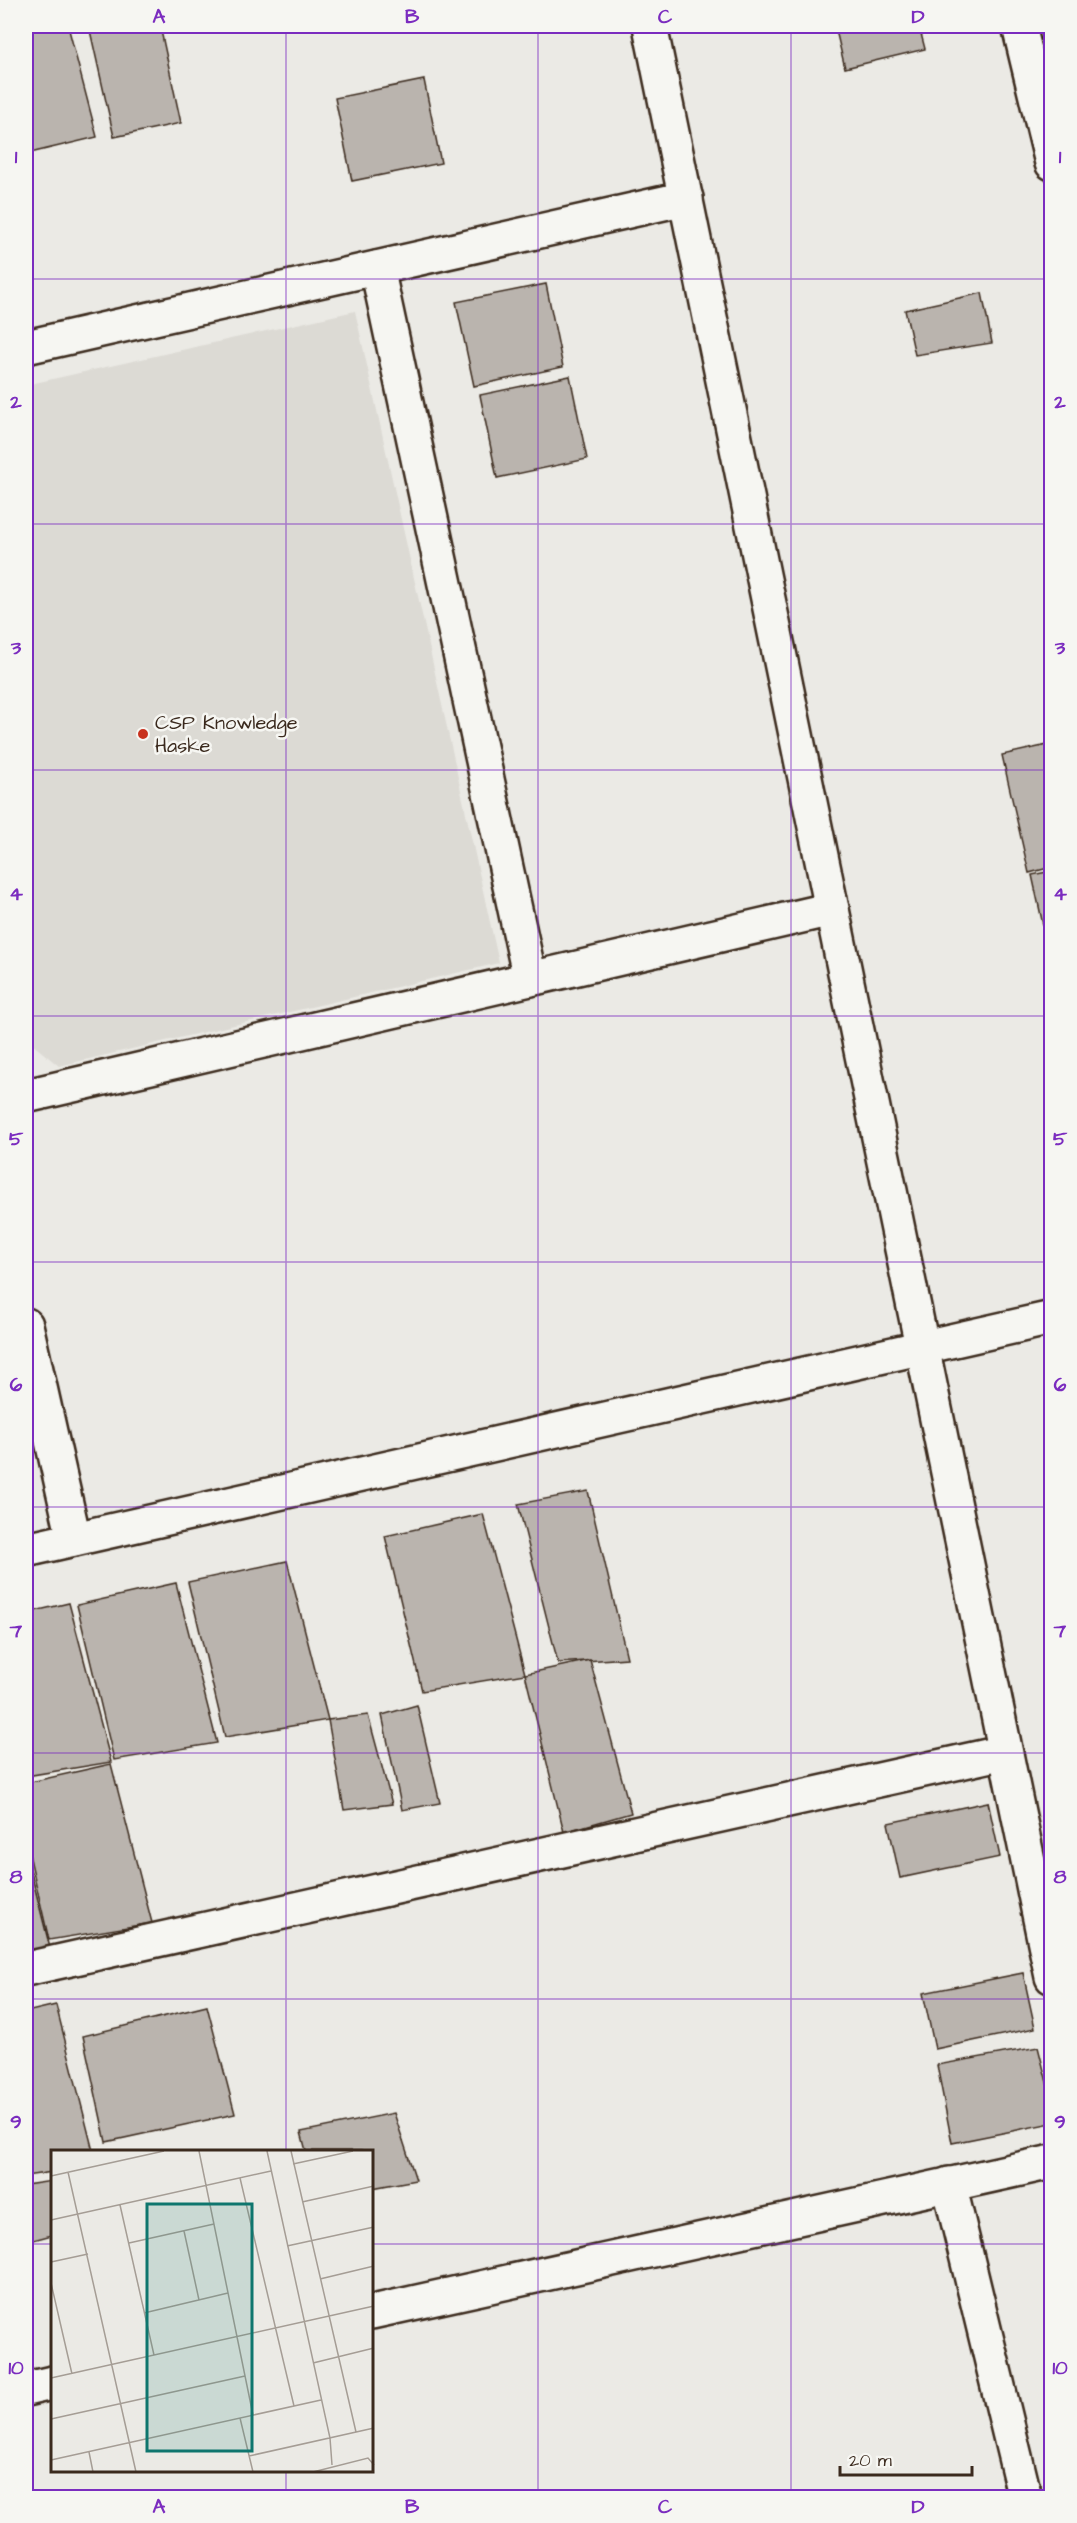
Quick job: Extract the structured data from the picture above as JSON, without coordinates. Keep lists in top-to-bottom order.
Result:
{
  "places": ["CSP Knowledge Haske"],
  "scale_bar": "20 m",
  "grid": {
    "columns": [
      "A",
      "B",
      "C",
      "D"
    ],
    "rows": [
      "1",
      "2",
      "3",
      "4",
      "5",
      "6",
      "7",
      "8",
      "9",
      "10"
    ]
  }
}
